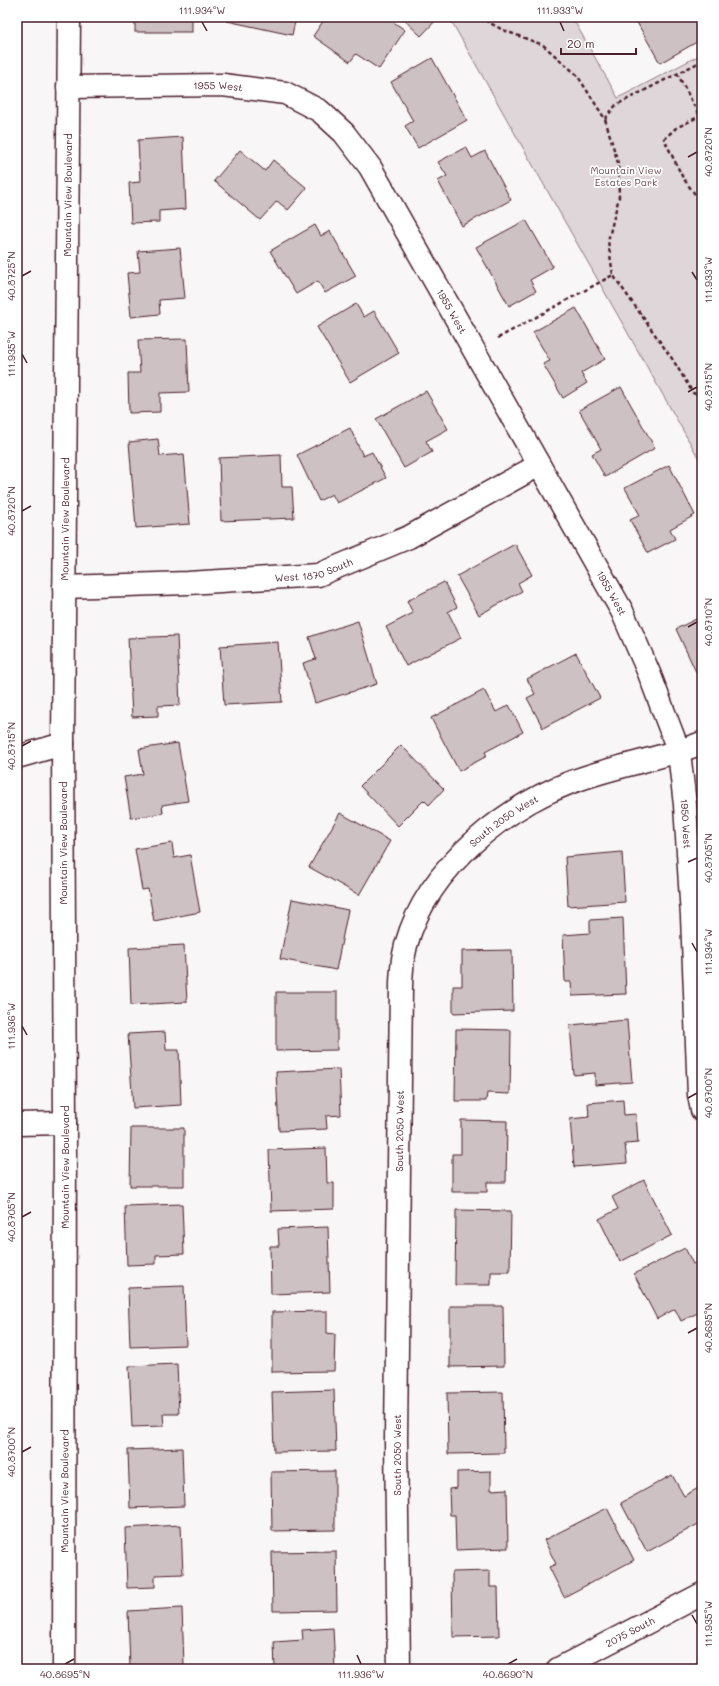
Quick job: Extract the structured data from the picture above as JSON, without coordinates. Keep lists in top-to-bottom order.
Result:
{
  "streets": {
    "street": [
      "1955 West",
      "Mountain View Boulevard",
      "West 1870 South",
      "South 2050 West",
      "1950 West",
      "2075 South"
    ]
  },
  "crossings": [
    ["1955 West", "Mountain View Boulevard"],
    ["1955 West", "West 1870 South"],
    ["1955 West", "South 2050 West"],
    ["1955 West", "1950 West"],
    ["Mountain View Boulevard", "West 1870 South"],
    ["South 2050 West", "1950 West"]
  ],
  "parks": ["Mountain View Estates Park"],
  "scale_bar": "20 m",
  "coordinates": [
    "111.934°W",
    "111.933°W",
    "40.8720°N",
    "40.8725°N",
    "111.935°W",
    "40.8715°N",
    "40.8710°N",
    "40.8705°N",
    "111.936°W",
    "40.8700°N",
    "40.8695°N",
    "40.8690°N"
  ]
}
